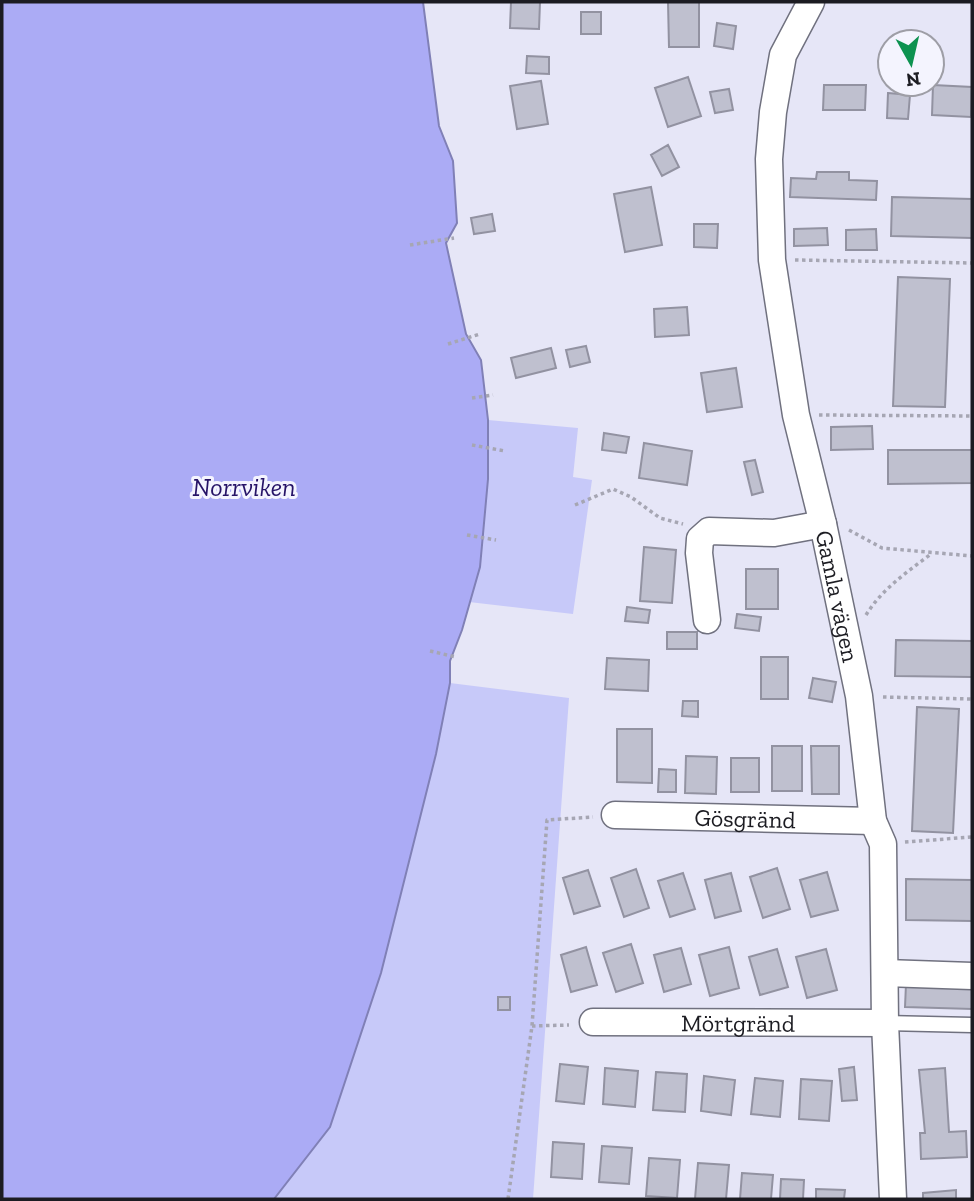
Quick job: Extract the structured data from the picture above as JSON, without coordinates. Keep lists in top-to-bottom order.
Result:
{
  "streets": {
    "street": ["Gamla vägen", "Gösgränd", "Mörtgränd"]
  },
  "crossings": [
    ["Gamla vägen", "Gösgränd"],
    ["Gamla vägen", "Mörtgränd"]
  ],
  "water": ["Norrviken"],
  "north": "bottom"
}
